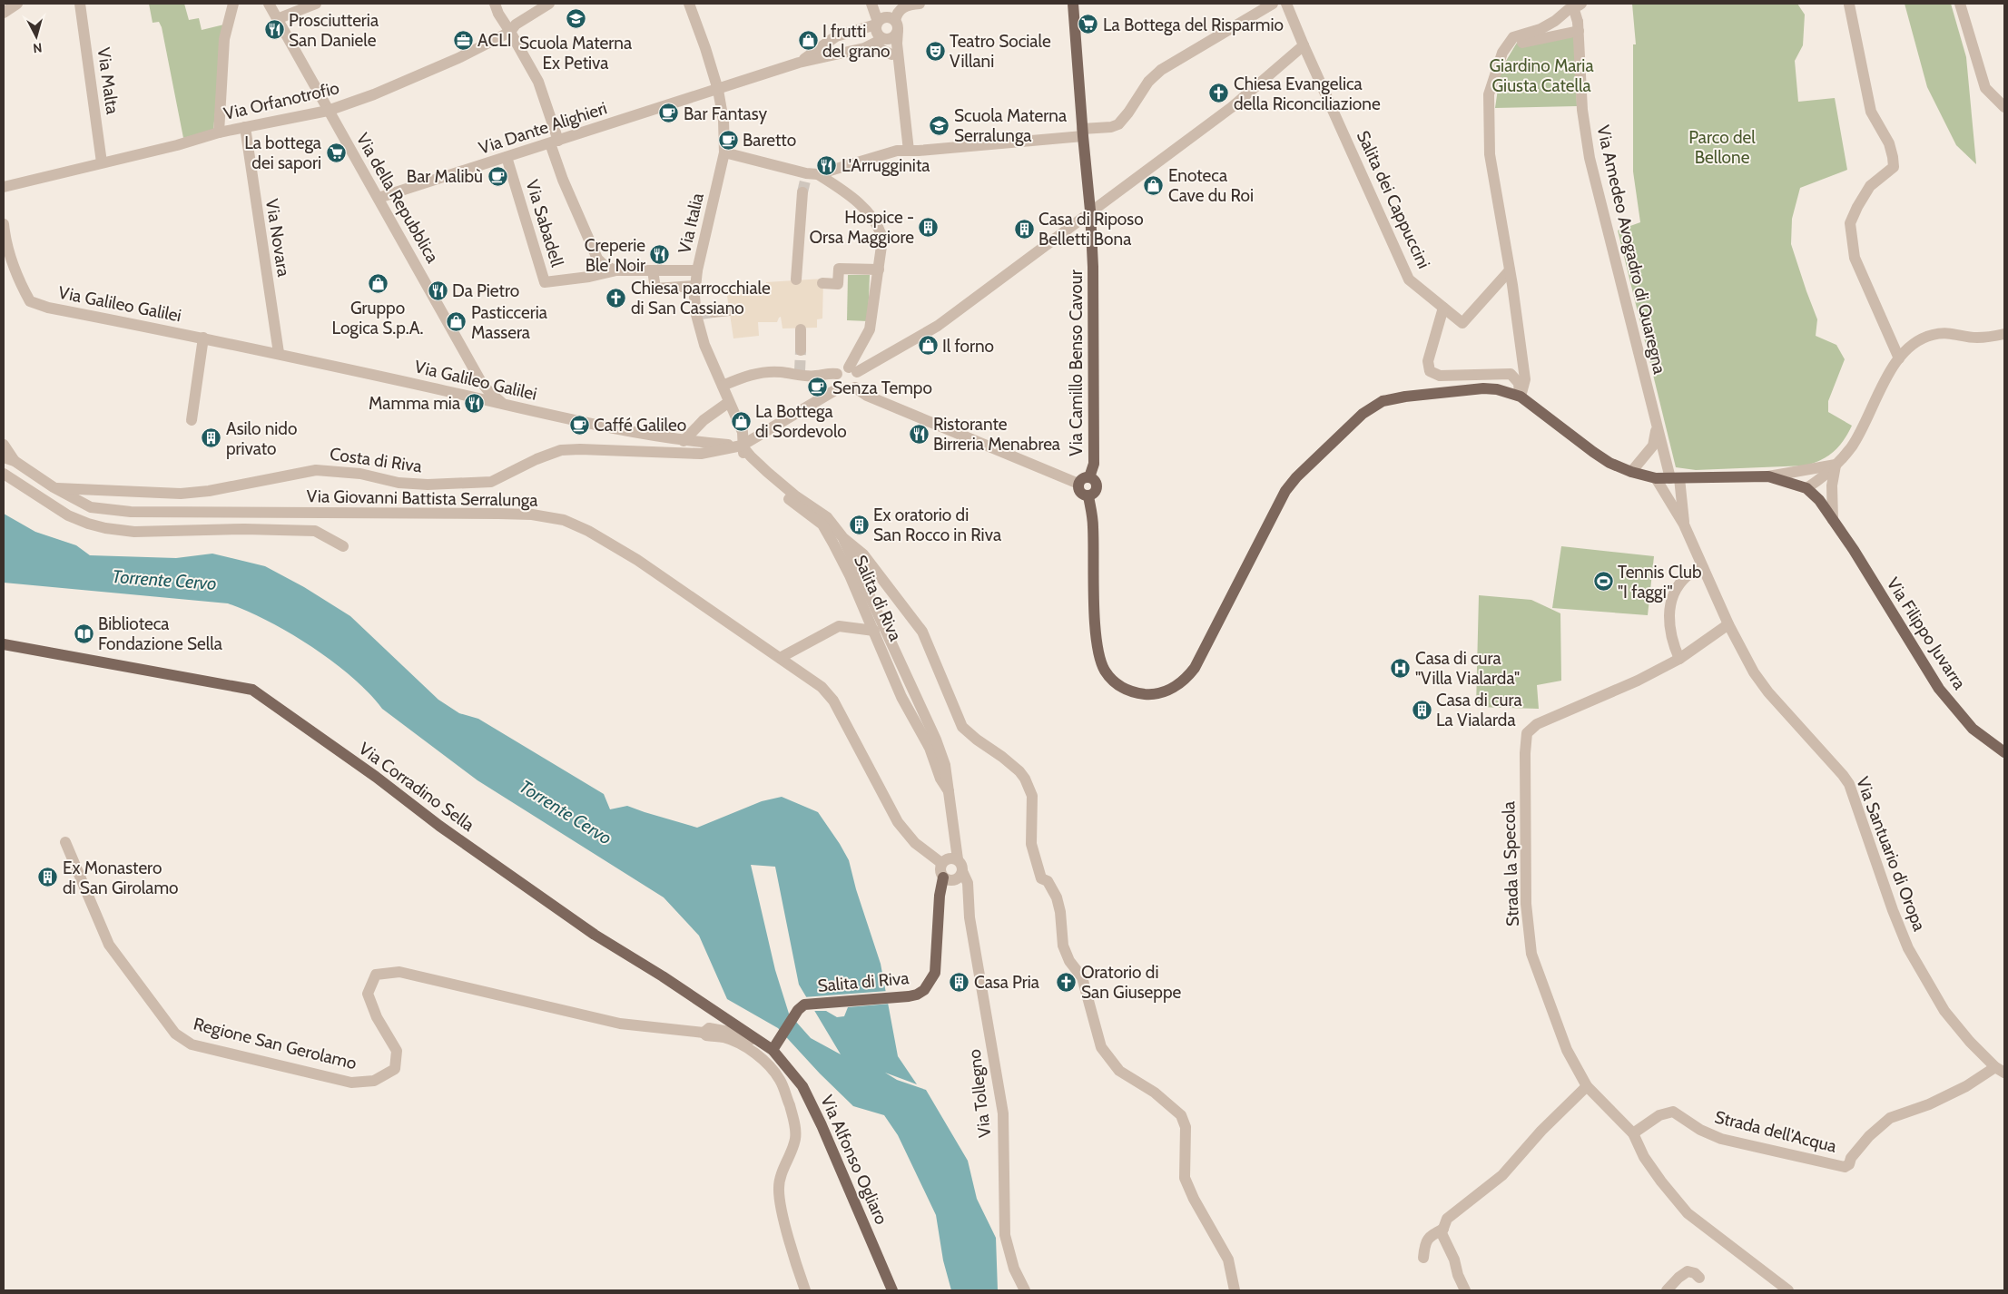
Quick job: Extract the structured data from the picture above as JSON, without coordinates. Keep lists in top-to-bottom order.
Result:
{
  "streets": {
    "main road": [
      "Via Camillo Benso Cavour",
      "Salita di Riva",
      "Via Filippo Juvarra",
      "Via Corradino Sella",
      "Via Alfonso Ogliaro"
    ],
    "street": [
      "Via Malta",
      "Via Orfanotrofio",
      "Via Dante Alighieri",
      "Via della Repubblica",
      "Salita dei Cappuccini",
      "Via Sabadell",
      "Via Italia",
      "Via Novara",
      "Via Amedeo Avogadro di Quaregna",
      "Via Galileo Galilei",
      "Costa di Riva",
      "Via Giovanni Battista Serralunga",
      "Via Santuario di Oropa",
      "Strada la Specola",
      "Regione San Gerolamo",
      "Via Tollegno",
      "Strada dell'Acqua"
    ]
  },
  "crossings": [
    ["Via Malta", "Via Orfanotrofio"],
    ["Via Orfanotrofio", "Via della Repubblica"],
    ["Via Orfanotrofio", "Via Novara"],
    ["Via Dante Alighieri", "Via della Repubblica"],
    ["Via Dante Alighieri", "Via Sabadell"],
    ["Via Dante Alighieri", "Via Italia"],
    ["Via della Repubblica", "Via Galileo Galilei"],
    ["Via Italia", "Via Galileo Galilei"],
    ["Via Italia", "Costa di Riva"],
    ["Via Italia", "Salita di Riva"],
    ["Via Novara", "Via Galileo Galilei"],
    ["Via Amedeo Avogadro di Quaregna", "Via Santuario di Oropa"],
    ["Via Galileo Galilei", "Costa di Riva"],
    ["Via Galileo Galilei", "Salita di Riva"],
    ["Costa di Riva", "Via Giovanni Battista Serralunga"],
    ["Costa di Riva", "Salita di Riva"],
    ["Via Giovanni Battista Serralunga", "Salita di Riva"],
    ["Via Giovanni Battista Serralunga", "Via Tollegno"],
    ["Salita di Riva", "Via Corradino Sella"],
    ["Salita di Riva", "Via Tollegno"],
    ["Salita di Riva", "Via Alfonso Ogliaro"],
    ["Via Corradino Sella", "Via Alfonso Ogliaro"],
    ["Via Santuario di Oropa", "Strada la Specola"],
    ["Via Santuario di Oropa", "Strada dell'Acqua"],
    ["Strada la Specola", "Strada dell'Acqua"]
  ],
  "water": ["Torrente Cervo"],
  "parks": ["Giardino Maria Giusta Catella", "Parco del Bellone"],
  "places": {
    "school or university": ["Scuola Materna Ex Petiva", "Scuola Materna Serralunga"],
    "supermarket": ["La Bottega del Risparmio", "La bottega dei sapori"],
    "restaurant": [
      "Prosciutteria San Daniele",
      "L'Arrugginita",
      "Creperie Ble' Noir",
      "Da Pietro",
      "Mamma mia",
      "Ristorante Birreria Menabrea"
    ],
    "office": ["ACLI"],
    "shop": [
      "I frutti del grano",
      "Enoteca Cave du Roi",
      "Gruppo Logica S.p.A.",
      "Pasticceria Massera",
      "Il forno",
      "La Bottega di Sordevolo"
    ],
    "theatre": ["Teatro Sociale Villani"],
    "church": ["Chiesa Evangelica della Riconciliazione", "Chiesa parrocchiale di San Cassiano", "Oratorio di San Giuseppe"],
    "cafe": [
      "Bar Fantasy",
      "Baretto",
      "Bar Malibù",
      "Senza Tempo",
      "Caffé Galileo"
    ],
    "building": [
      "Hospice - Orsa Maggiore",
      "Casa di Riposo Belletti Bona",
      "Asilo nido privato",
      "Ex oratorio di San Rocco in Riva",
      "Casa di cura La Vialarda",
      "Ex Monastero di San Girolamo",
      "Casa Pria"
    ],
    "sports": ["Tennis Club \"I faggi\""],
    "library": ["Biblioteca Fondazione Sella"],
    "hospital": ["Casa di cura \"Villa Vialarda\""]
  },
  "north": "bottom"
}
